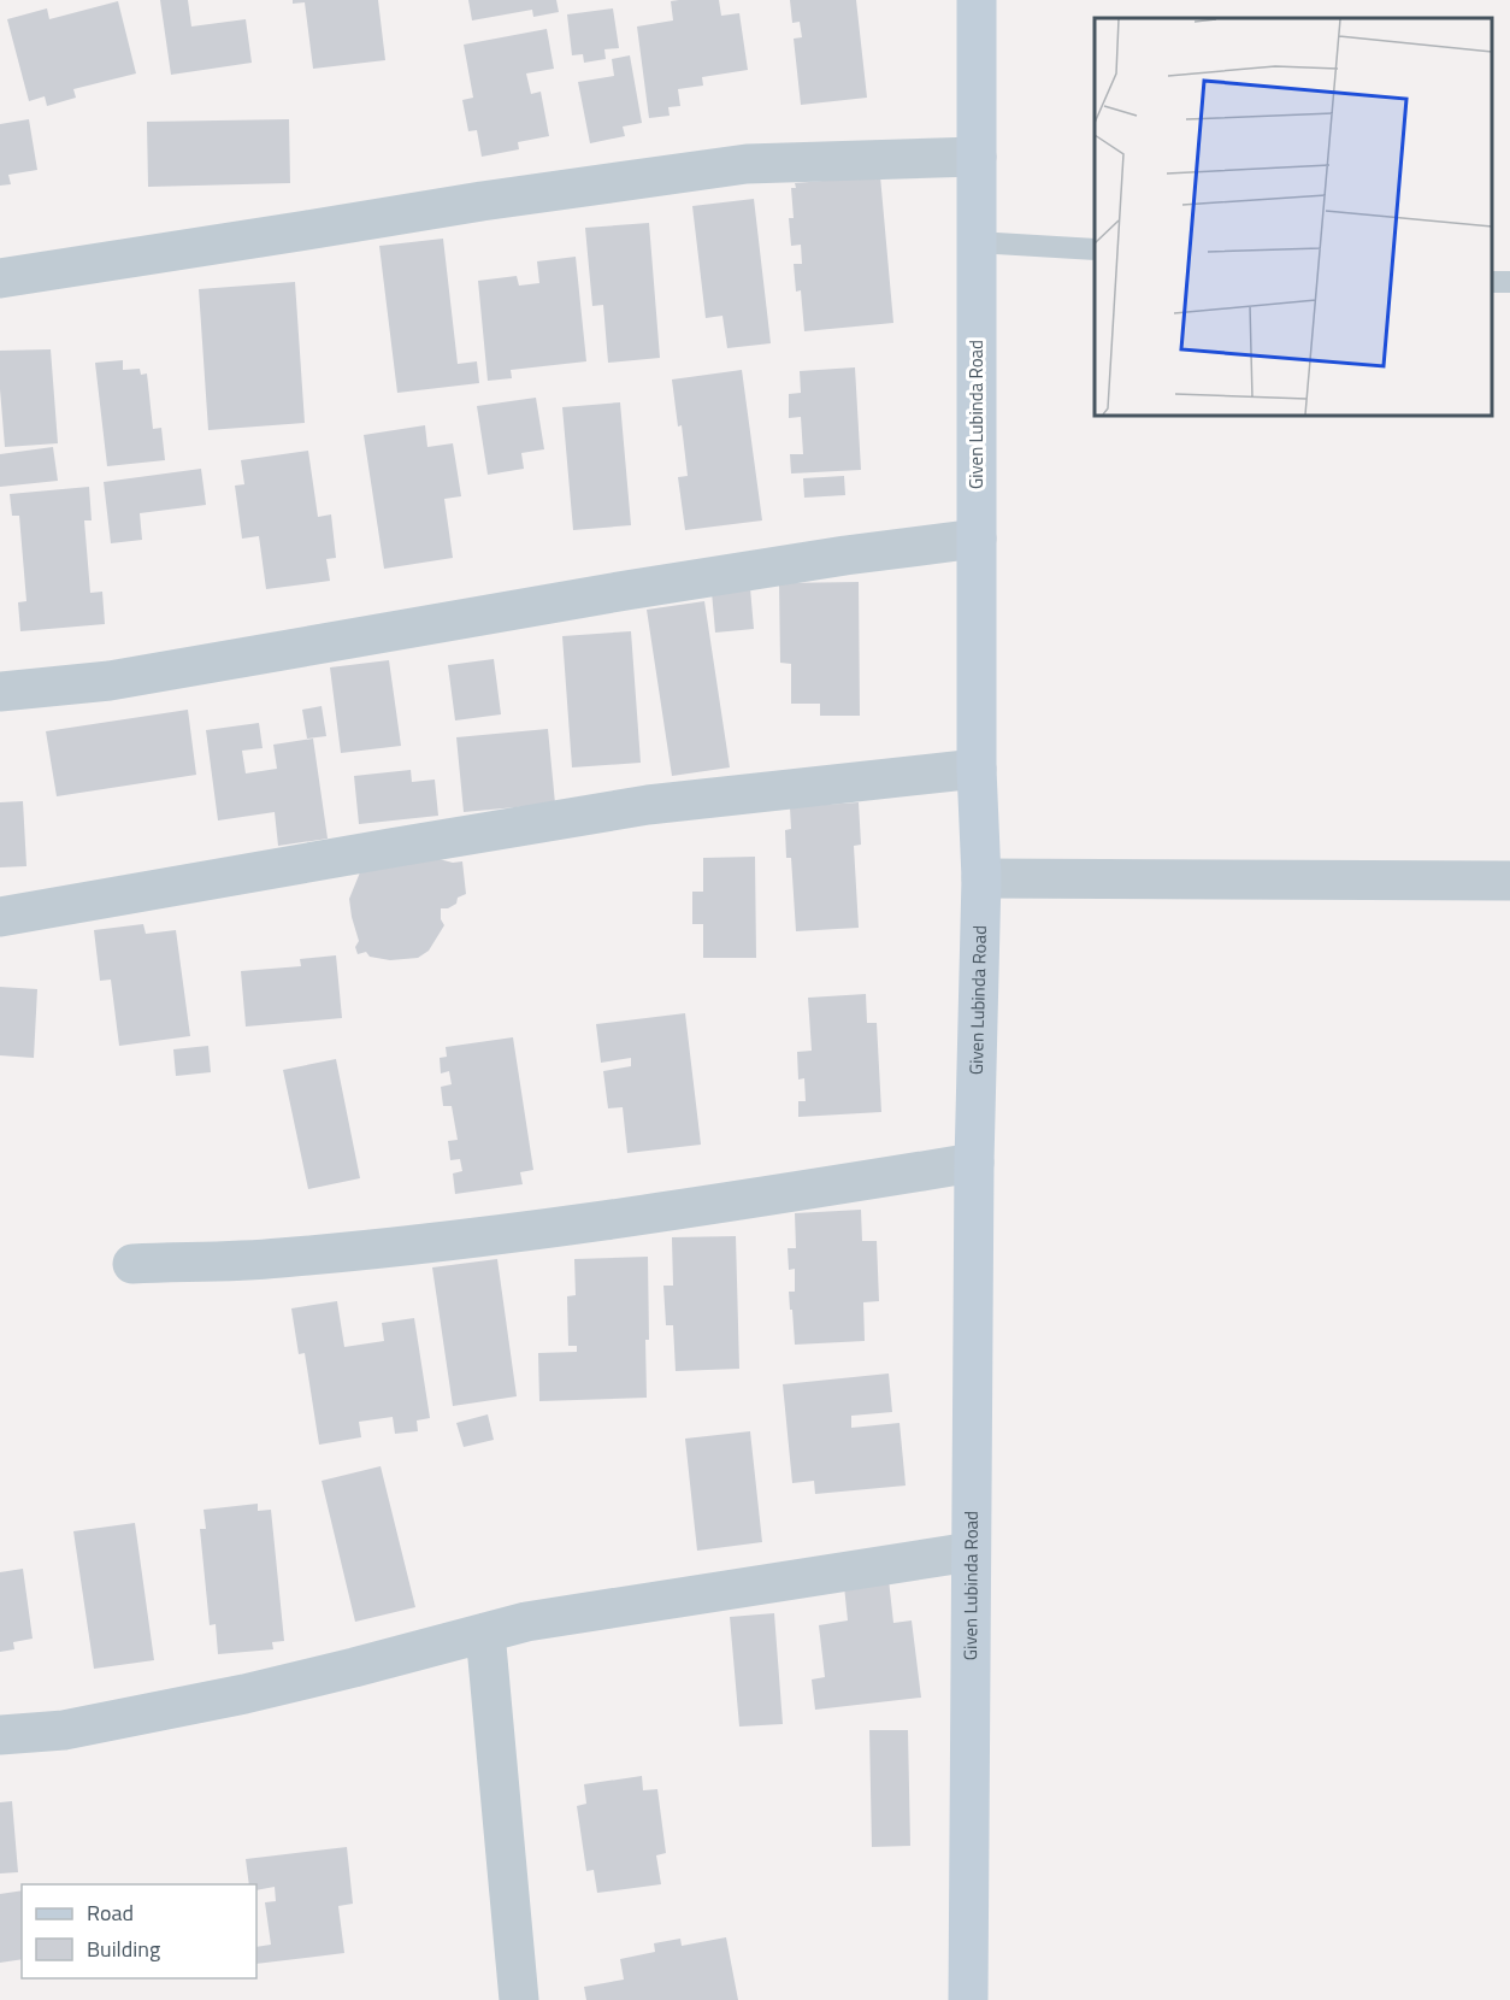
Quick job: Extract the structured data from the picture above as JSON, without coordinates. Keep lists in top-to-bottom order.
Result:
{
  "streets": {
    "street": ["Given Lubinda Road"]
  },
  "legend": ["Road", "Building"]
}
